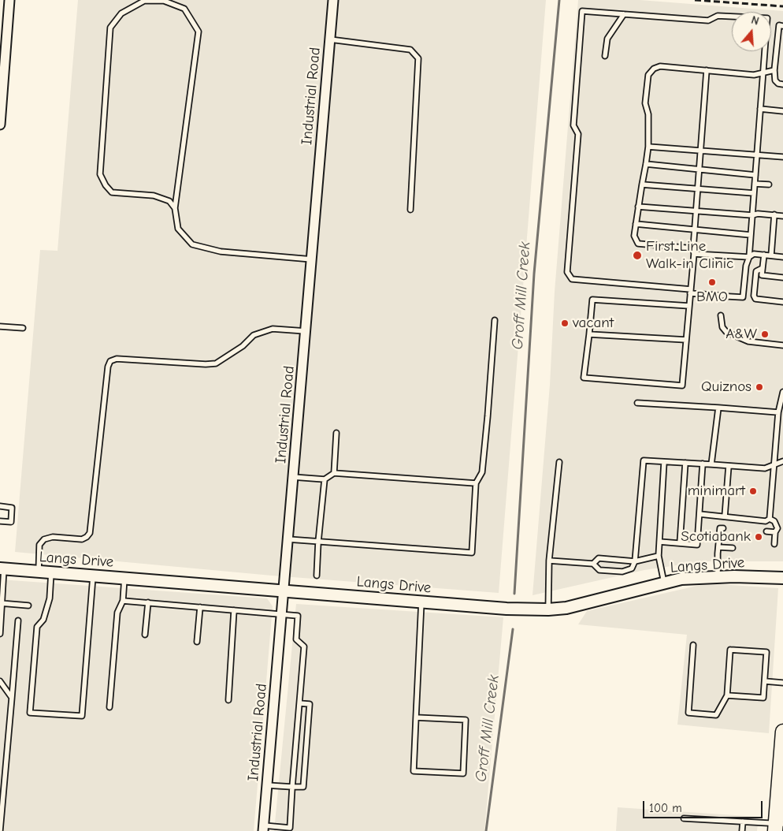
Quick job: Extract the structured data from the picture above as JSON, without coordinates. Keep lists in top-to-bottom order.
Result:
{
  "streets": {
    "street": ["Industrial Road", "Langs Drive"]
  },
  "crossings": [
    ["Industrial Road", "Langs Drive"]
  ],
  "water": ["Groff Mill Creek"],
  "places": [
    "First Line Walk-in Clinic",
    "BMO",
    "vacant",
    "A&W",
    "Quiznos",
    "minimart",
    "Scotiabank"
  ],
  "scale_bar": "100 m",
  "north": "top"
}
